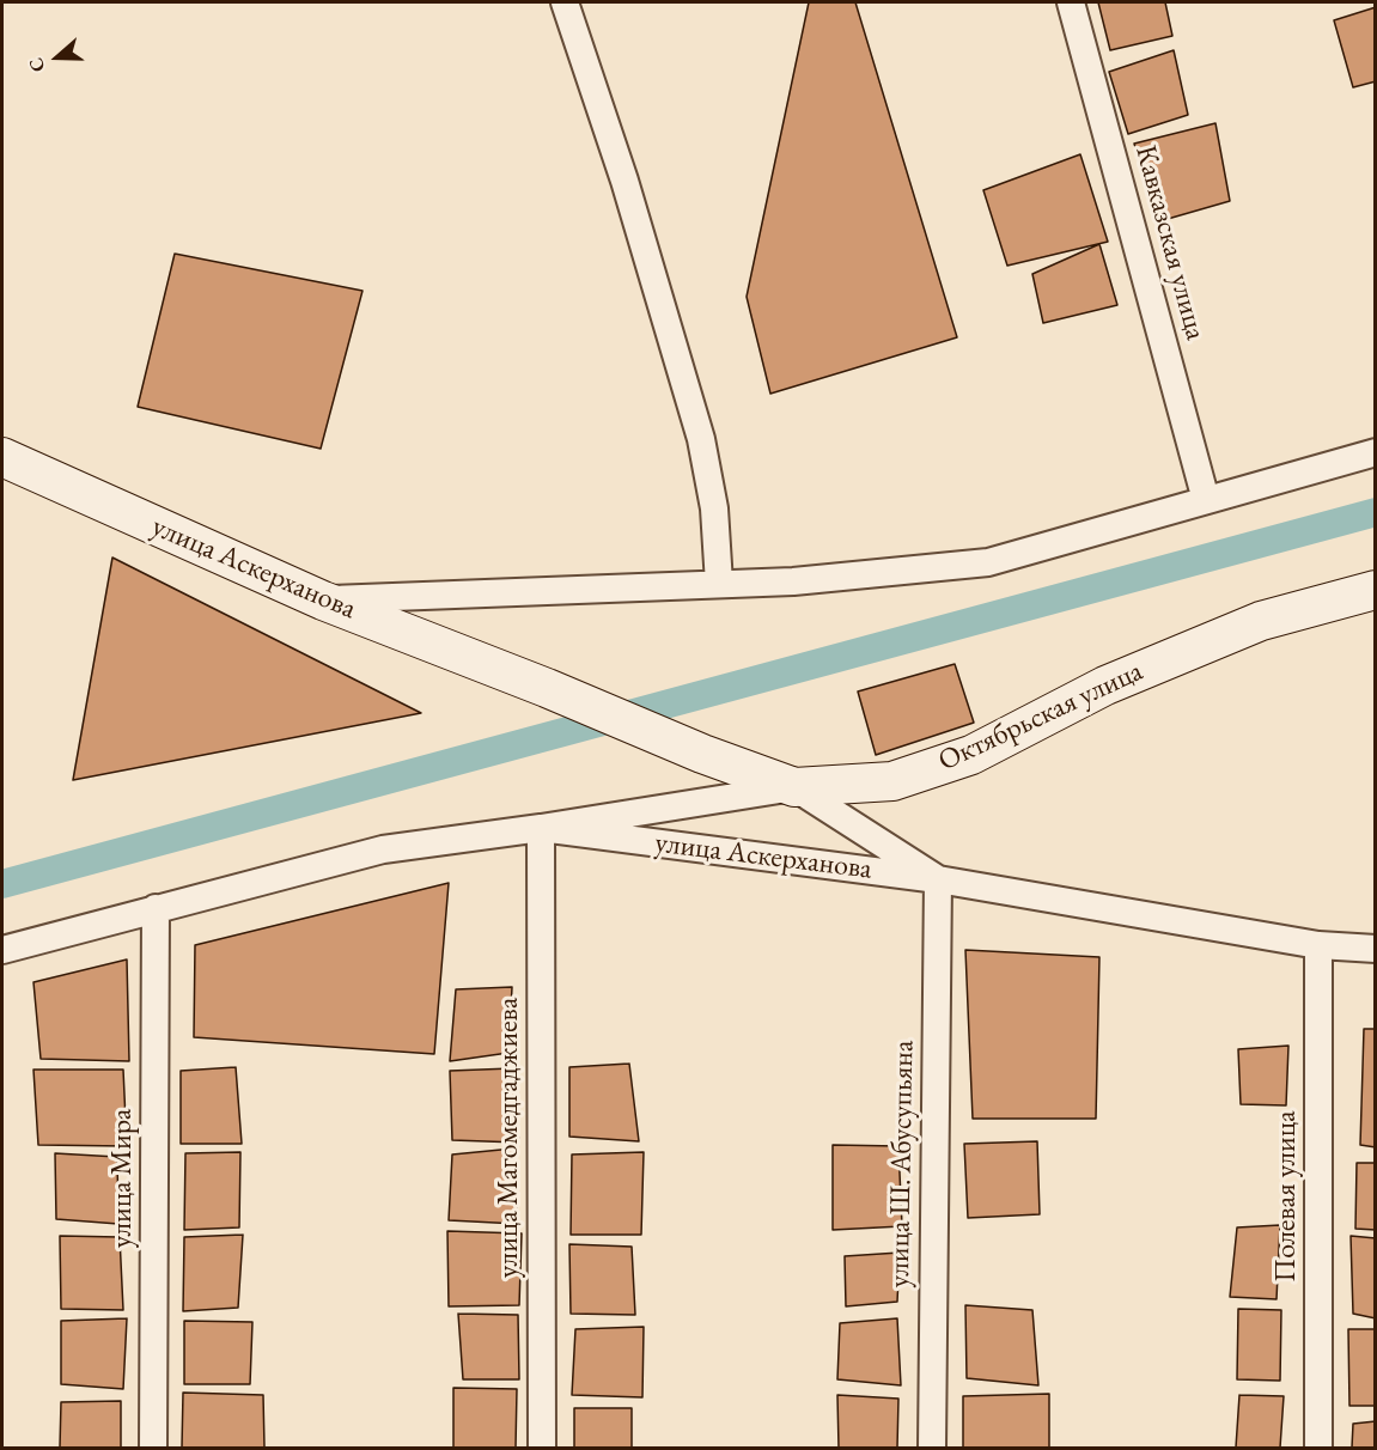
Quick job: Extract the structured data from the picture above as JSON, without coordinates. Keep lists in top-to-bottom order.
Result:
{
  "streets": {
    "street": [
      "Кавказская улица",
      "улица Аскерханова",
      "Октябрьская улица",
      "улица Магомедгаджиева",
      "улица Ш. Абусупьяна",
      "улица Мира",
      "Полевая улица"
    ]
  },
  "crossings": [
    ["улица Аскерханова", "Октябрьская улица"],
    ["улица Аскерханова", "улица Магомедгаджиева"],
    ["улица Аскерханова", "улица Ш. Абусупьяна"],
    ["улица Аскерханова", "улица Мира"],
    ["улица Аскерханова", "Полевая улица"]
  ],
  "north": "left"
}
